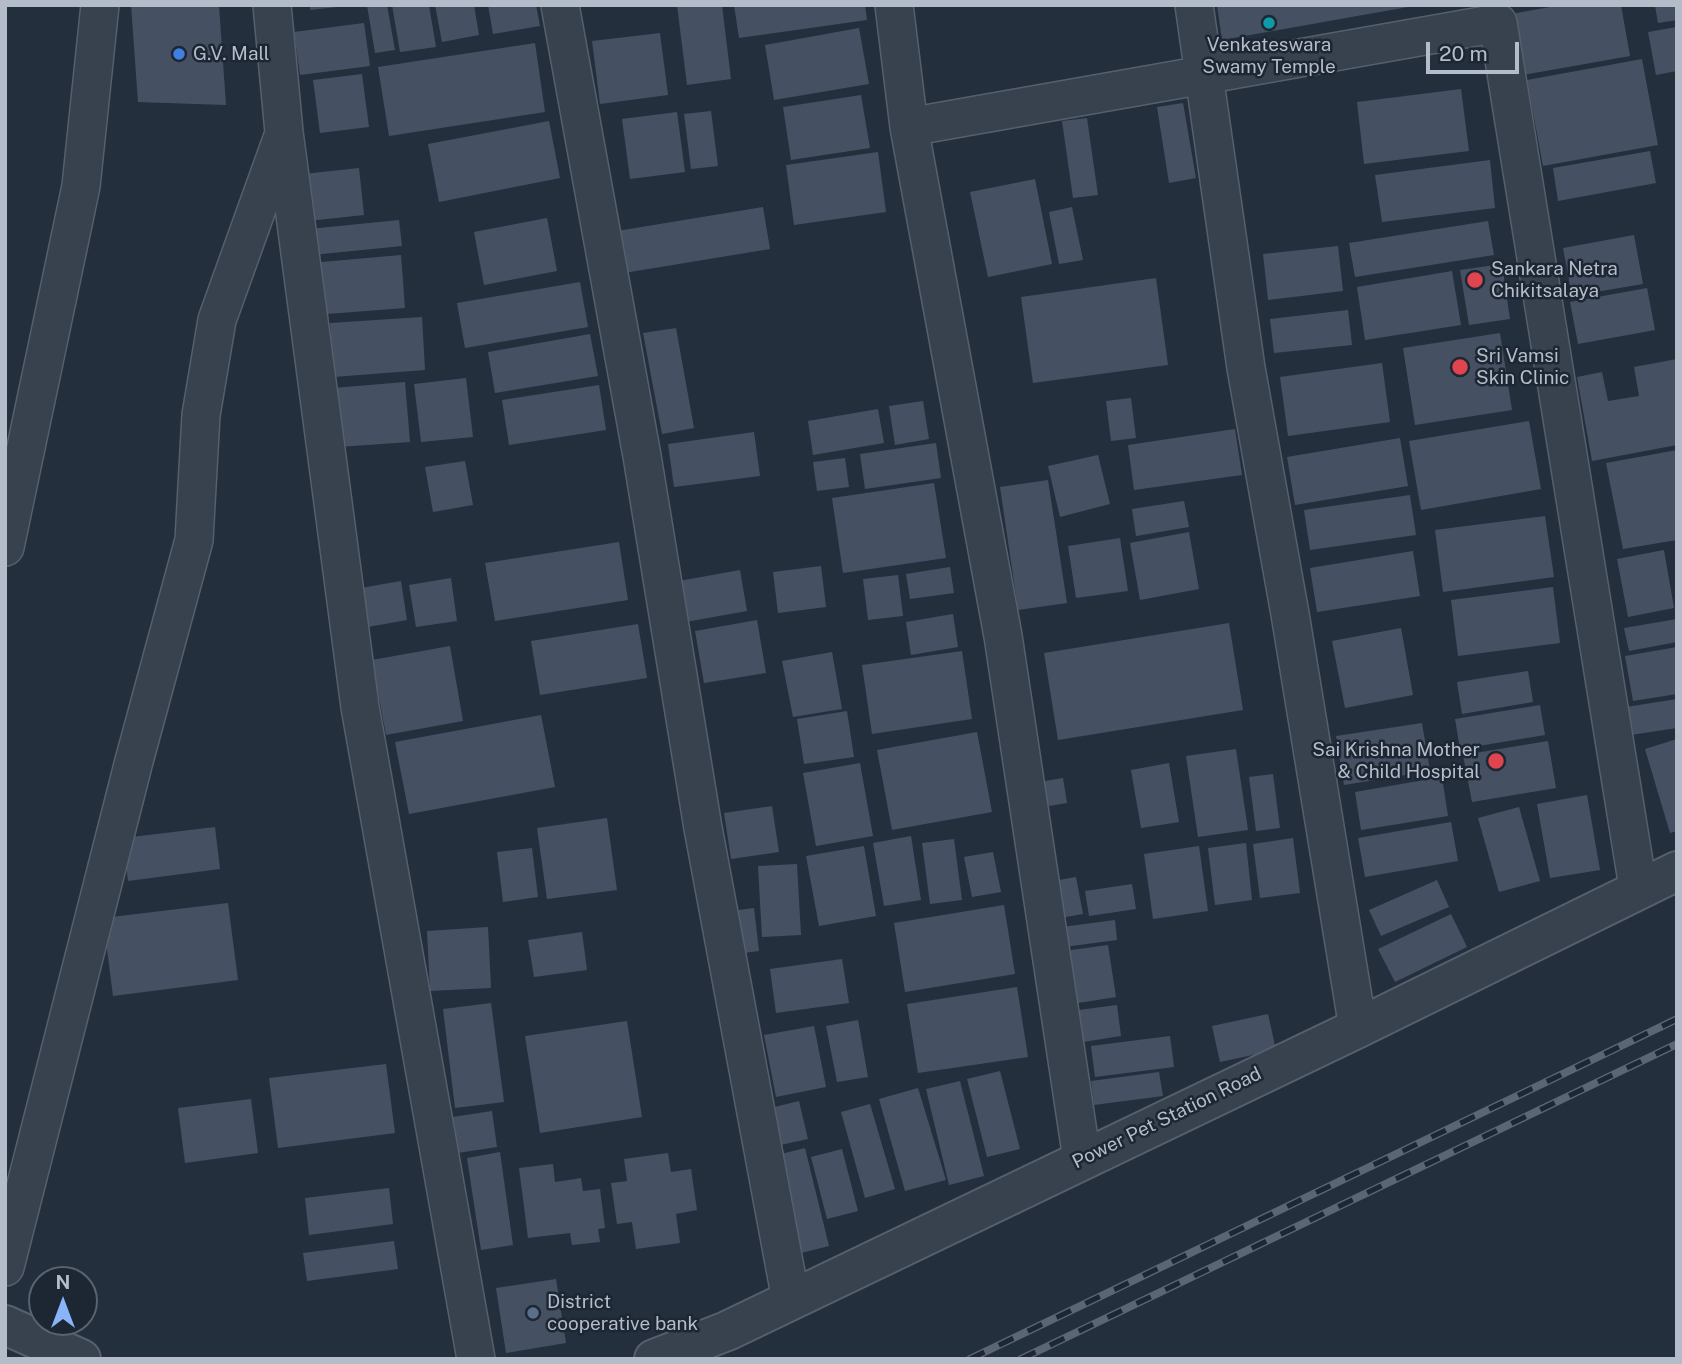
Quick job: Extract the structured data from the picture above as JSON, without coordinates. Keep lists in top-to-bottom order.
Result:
{
  "streets": {
    "street": ["Power Pet Station Road"]
  },
  "places": [
    "Venkateswara Swamy Temple",
    "G.V. Mall",
    "Sankara Netra Chikitsalaya",
    "Sri Vamsi Skin Clinic",
    "Sai Krishna Mother & Child Hospital",
    "District cooperative bank"
  ],
  "scale_bar": "20 m",
  "north": "top"
}
